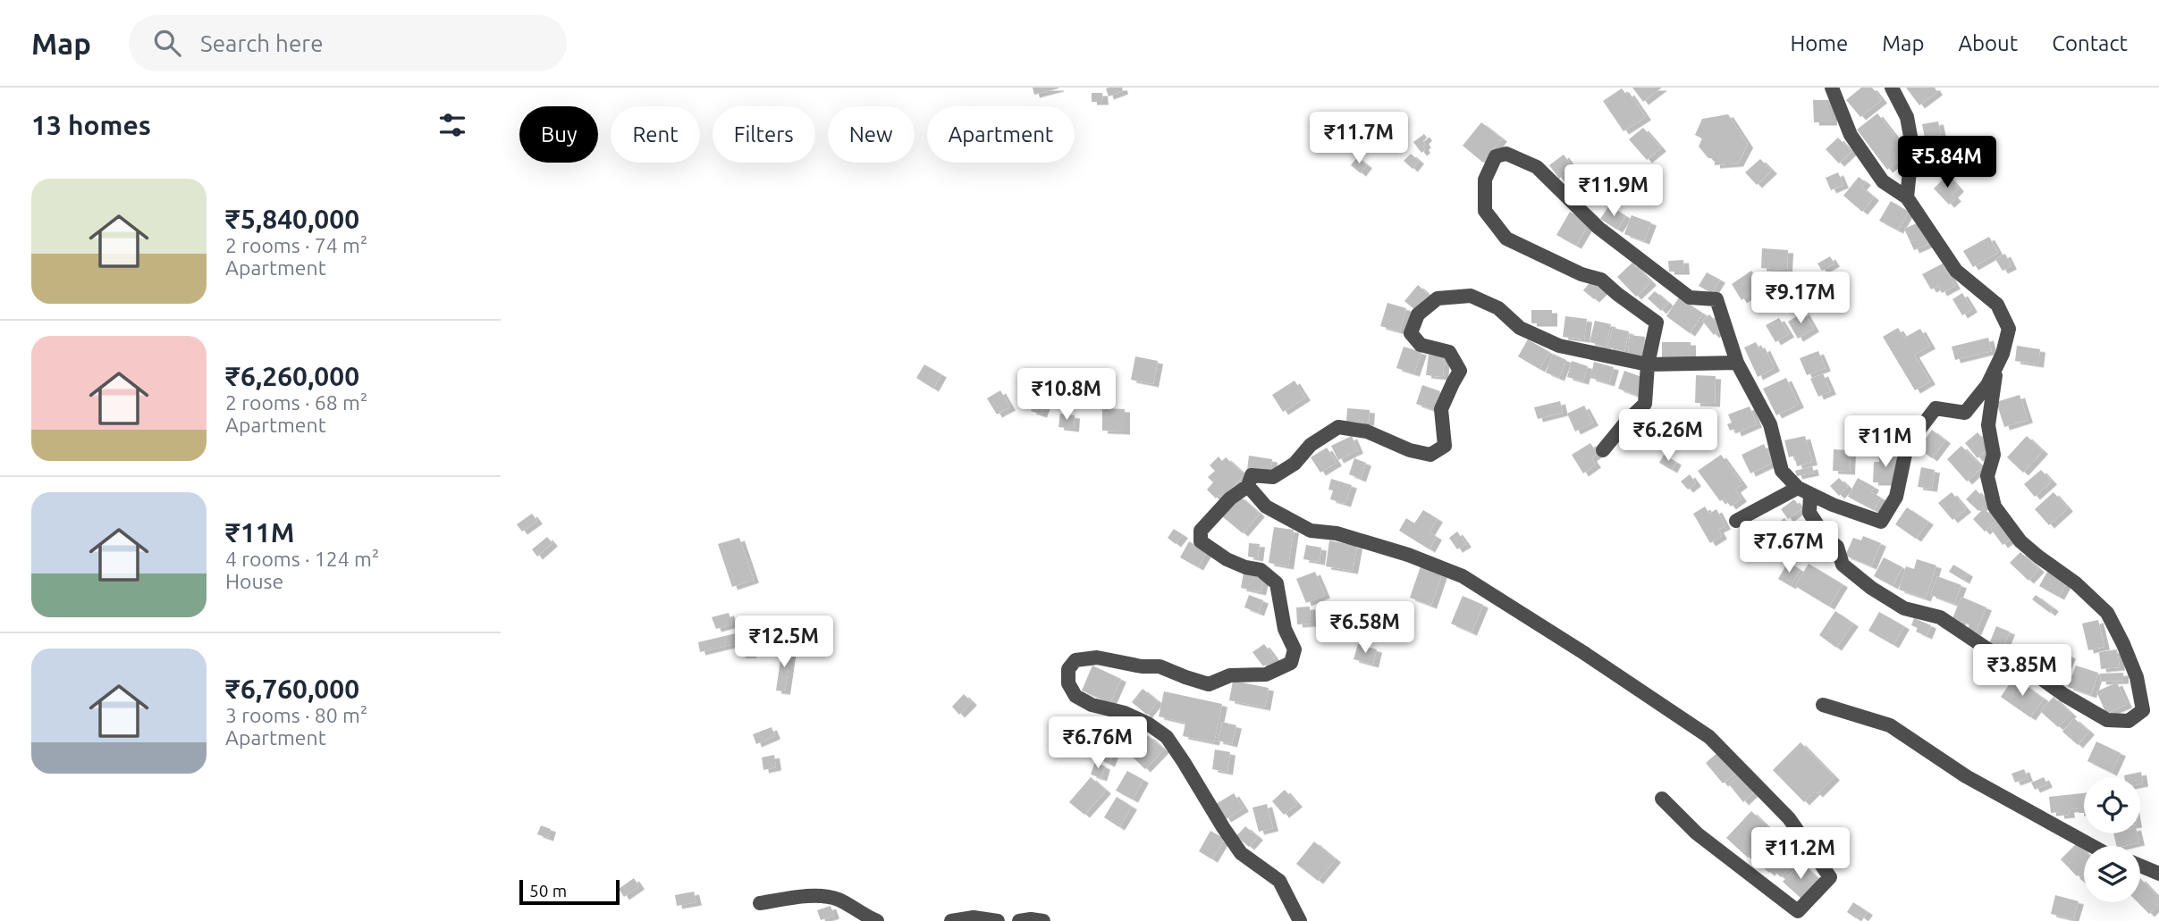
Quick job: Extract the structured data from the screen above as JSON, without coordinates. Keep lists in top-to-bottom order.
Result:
{
  "scale_bar": "50 m",
  "page": {
    "header": "Map",
    "search": "Search here",
    "nav": [
      "Home",
      "Map",
      "About",
      "Contact"
    ],
    "heading": "13 homes",
    "chip": [
      "Buy",
      "Rent",
      "Filters",
      "New",
      "Apartment"
    ],
    "price": [
      "₹11.7M",
      "₹5.84M",
      "₹11.9M",
      "₹9.17M",
      "₹10.8M",
      "₹6.26M",
      "₹11M",
      "₹7.67M",
      "₹6.58M",
      "₹12.5M",
      "₹3.85M",
      "₹6.76M",
      "₹11.2M"
    ],
    "list": [
      {
        "name": "₹5,840,000",
        "note": "2 rooms · 74 m² · Apartment"
      },
      {
        "name": "₹6,260,000",
        "note": "2 rooms · 68 m² · Apartment"
      },
      {
        "name": "₹11M",
        "note": "4 rooms · 124 m² · House"
      },
      {
        "name": "₹6,760,000",
        "note": "3 rooms · 80 m² · Apartment"
      }
    ],
    "scale": "50 m"
  }
}
